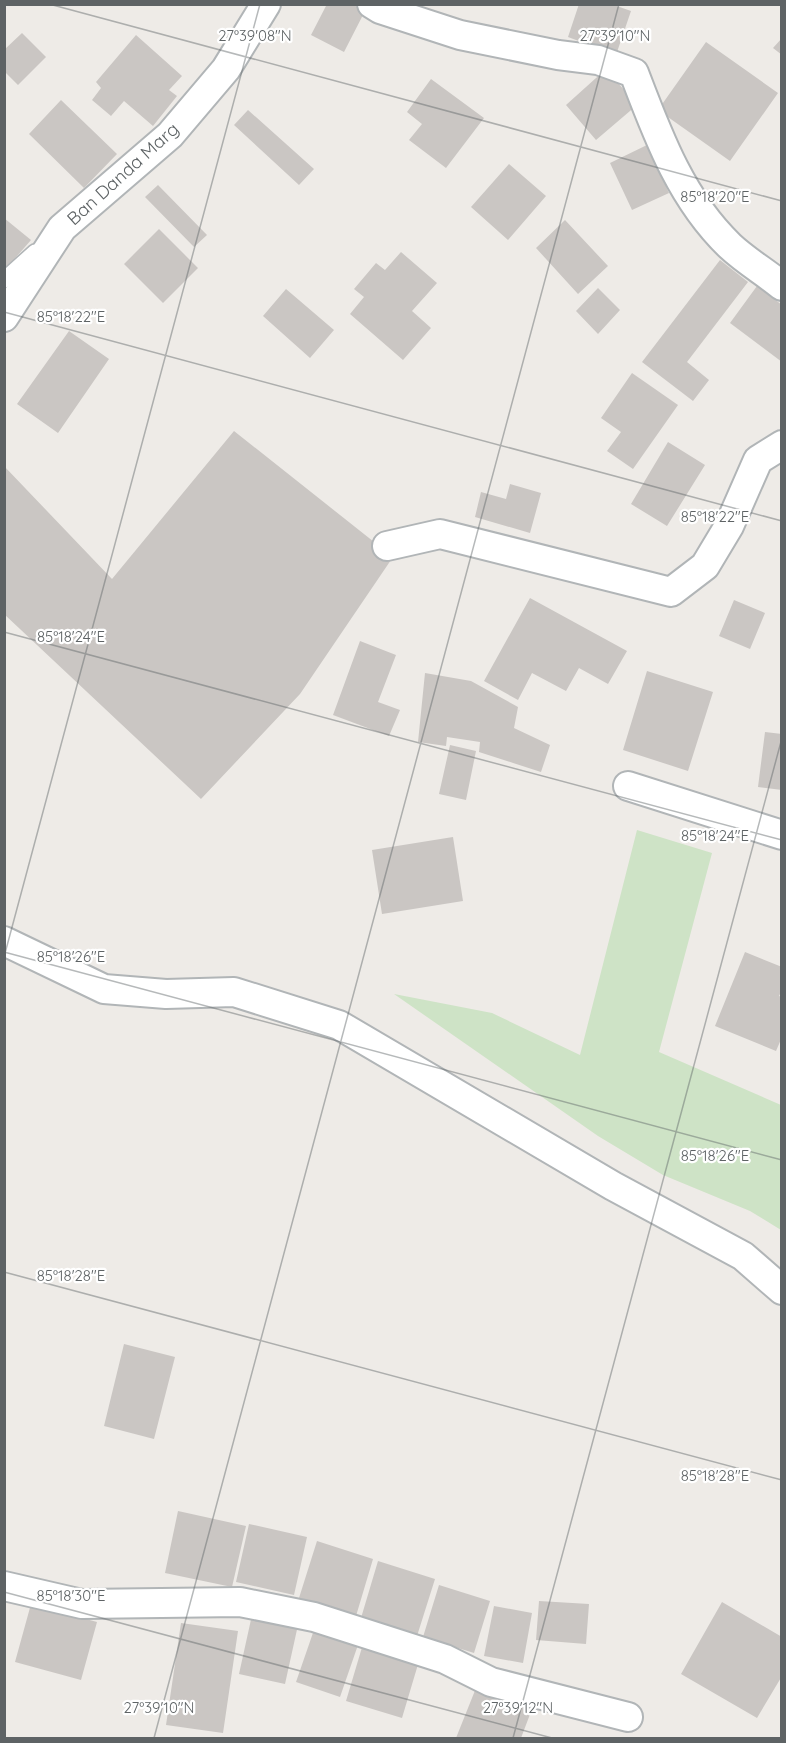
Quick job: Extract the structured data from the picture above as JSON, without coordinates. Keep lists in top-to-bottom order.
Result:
{
  "streets": {
    "street": ["Ban Danda Marg"]
  },
  "coordinates": [
    "27°39'08\"N",
    "27°39'10\"N",
    "85°18'20\"E",
    "85°18'22\"E",
    "85°18'24\"E",
    "85°18'26\"E",
    "85°18'28\"E",
    "85°18'30\"E",
    "27°39'12\"N"
  ]
}
